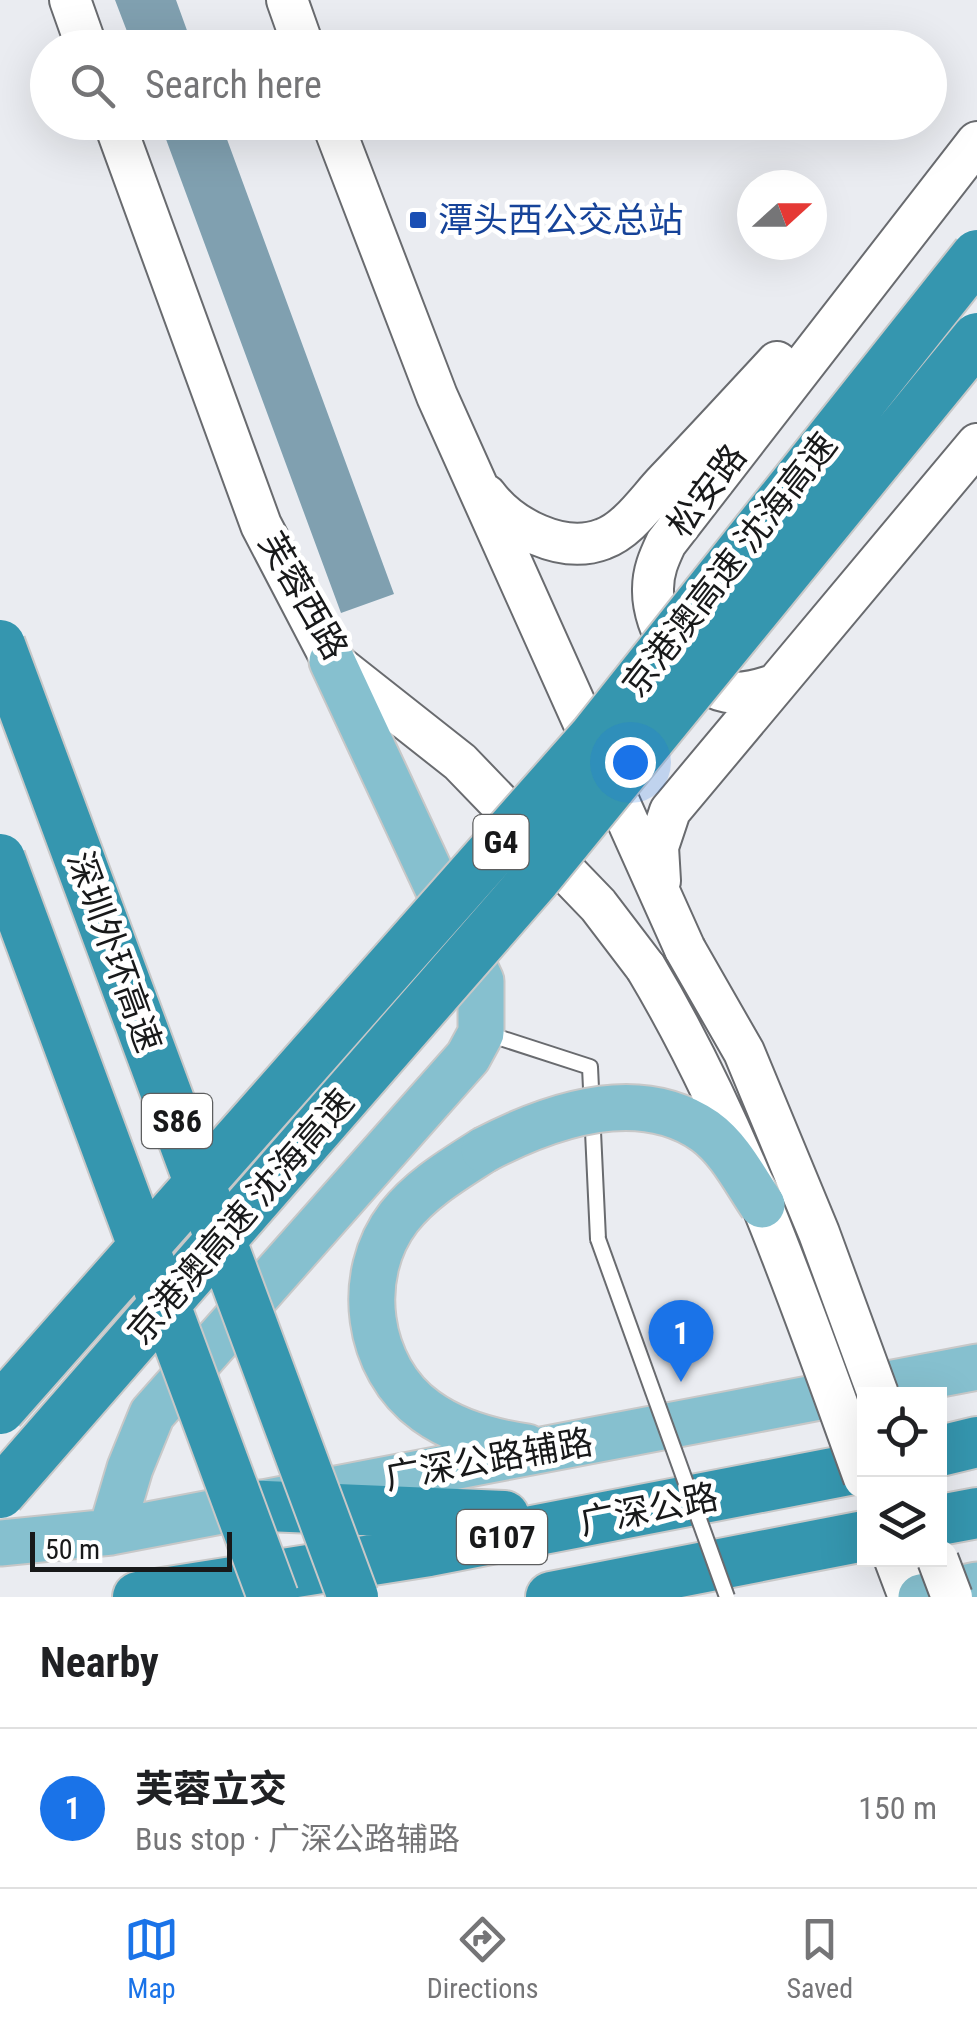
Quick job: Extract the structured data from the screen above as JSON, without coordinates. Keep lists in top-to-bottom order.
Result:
{
  "streets": {
    "highway": [
      "京港澳高速 沈海高速",
      "G4",
      "深圳外环高速",
      "S86",
      "广深公路",
      "G107"
    ],
    "main road": ["松安路", "芙蓉西路", "广深公路辅路"]
  },
  "places": {
    "transit": ["潭头西公交总站"]
  },
  "scale_bar": "50 m",
  "north": "right",
  "page": {
    "search": "Search here",
    "pins": "1",
    "scale": "50 m",
    "heading": "Nearby",
    "list": [
      {
        "mark": "1",
        "name": "芙蓉立交",
        "note": "Bus stop · 广深公路辅路",
        "value": "150 m"
      }
    ],
    "nav": ["Map", "Directions", "Saved"]
  }
}
